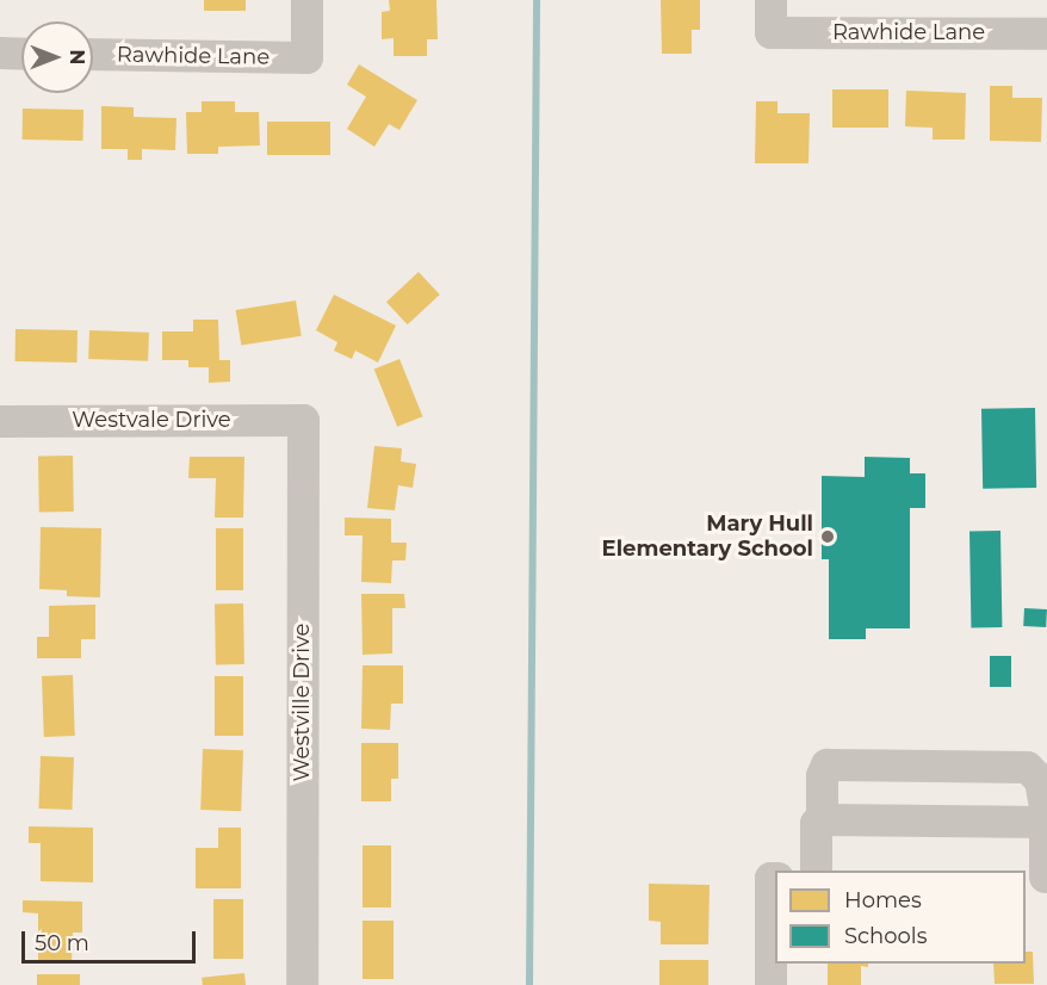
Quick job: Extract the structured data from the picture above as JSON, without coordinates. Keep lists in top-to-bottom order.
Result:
{
  "streets": {
    "street": ["Rawhide Lane", "Westvale Drive", "Westville Drive"]
  },
  "crossings": [
    ["Westvale Drive", "Westville Drive"]
  ],
  "places": ["Mary Hull Elementary School"],
  "legend": ["Homes", "Schools"],
  "scale_bar": "50 m",
  "north": "right"
}
